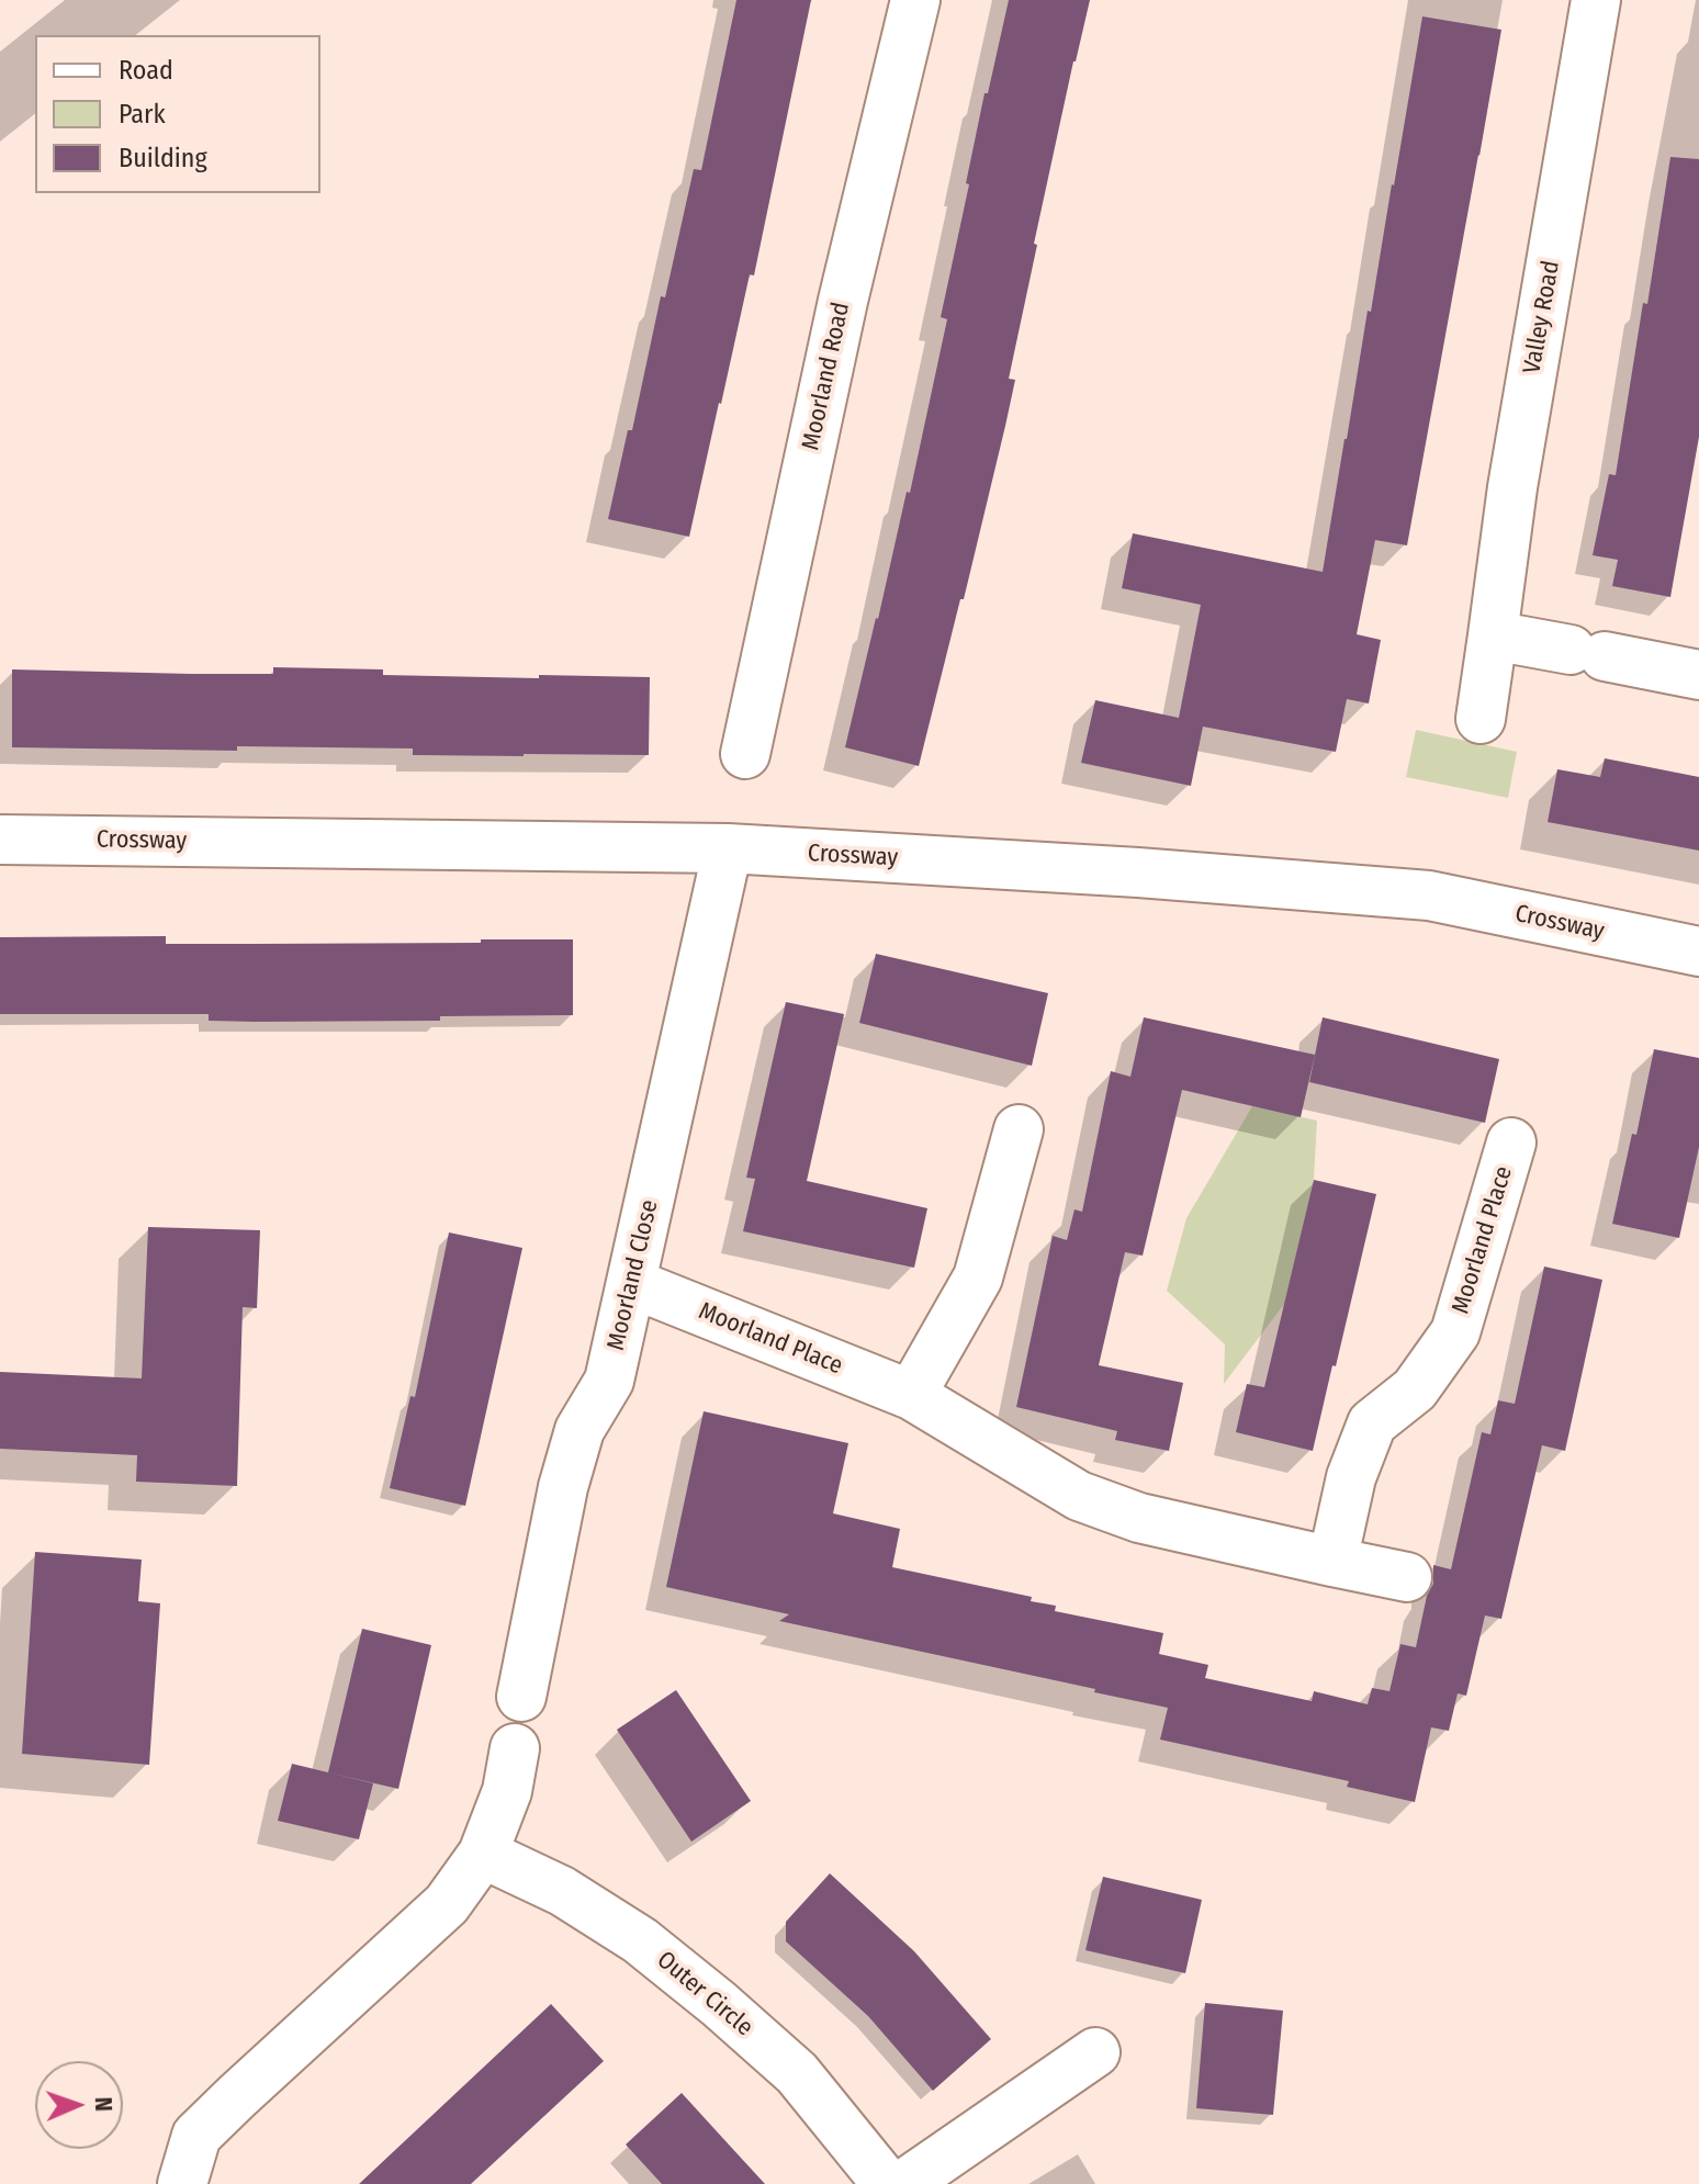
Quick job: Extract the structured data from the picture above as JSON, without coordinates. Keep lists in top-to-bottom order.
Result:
{
  "streets": {
    "street": [
      "Valley Road",
      "Moorland Road",
      "Crossway",
      "Moorland Place",
      "Moorland Close",
      "Outer Circle"
    ]
  },
  "crossings": [
    ["Crossway", "Moorland Close"],
    ["Moorland Place", "Moorland Close"]
  ],
  "legend": ["Road", "Park", "Building"],
  "north": "right"
}
